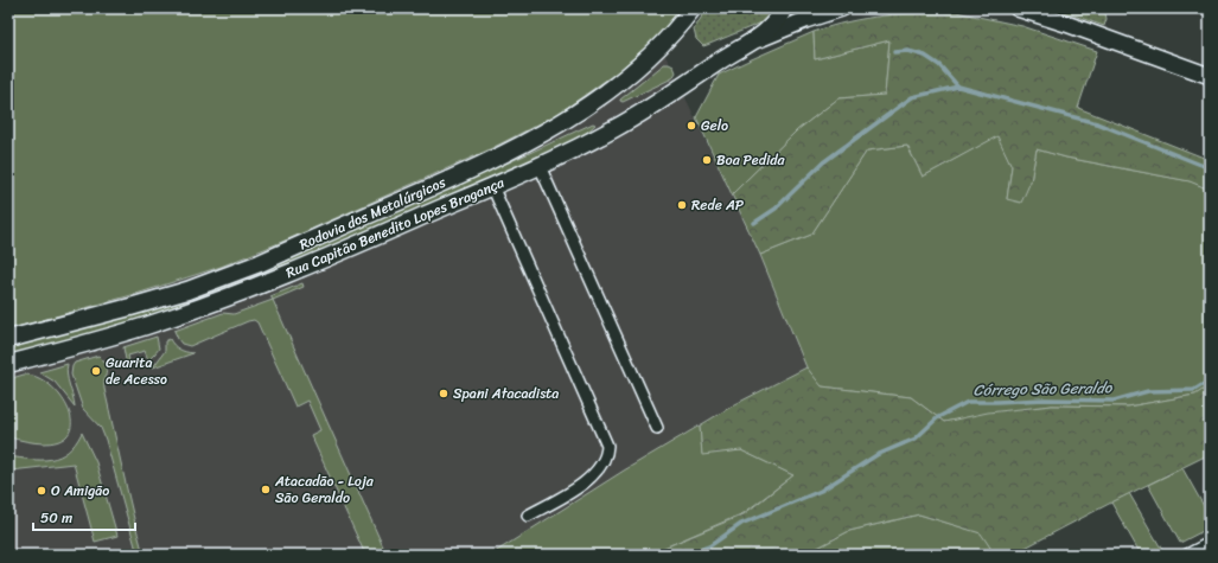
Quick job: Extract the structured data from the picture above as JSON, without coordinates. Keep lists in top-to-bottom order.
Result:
{
  "streets": {
    "main road": ["Rodovia dos Metalúrgicos", "Rua Capitão Benedito Lopes Bragança"]
  },
  "water": ["Córrego São Geraldo"],
  "places": [
    "Gelo",
    "Boa Pedida",
    "Rede AP",
    "Guarita de Acesso",
    "Spani Atacadista",
    "Atacadão - Loja São Geraldo",
    "O Amigão"
  ],
  "scale_bar": "50 m"
}
